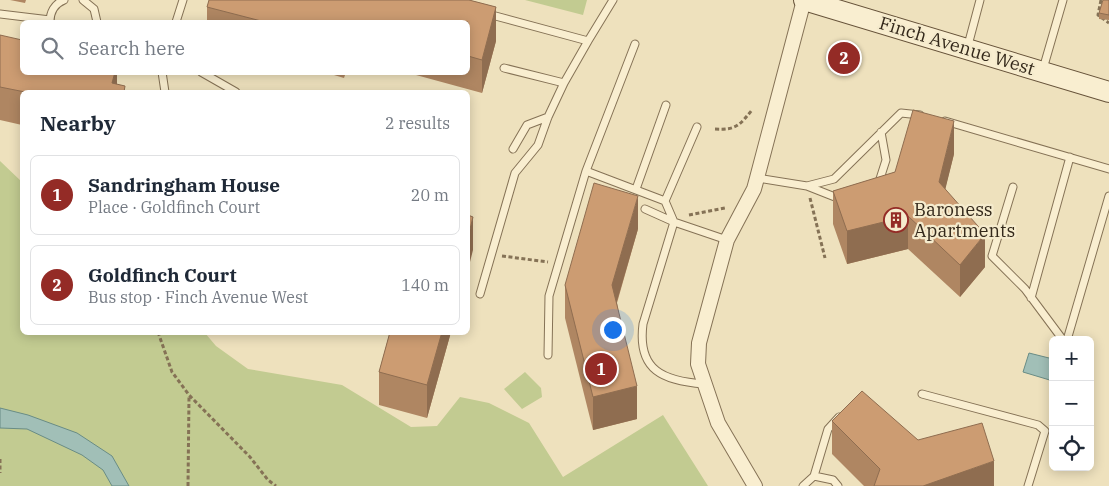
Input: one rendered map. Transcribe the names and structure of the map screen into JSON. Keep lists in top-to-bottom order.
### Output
{
  "streets": {
    "main road": ["Finch Avenue West"]
  },
  "places": {
    "building": ["Baroness Apartments"]
  },
  "page": {
    "search": "Search here",
    "pins": ["2", "1"],
    "heading": ["Nearby", "2 results"],
    "list": [
      {
        "mark": "1",
        "name": "Sandringham House",
        "note": "Place · Goldfinch Court",
        "value": "20 m"
      },
      {
        "mark": "2",
        "name": "Goldfinch Court",
        "note": "Bus stop · Finch Avenue West",
        "value": "140 m"
      }
    ],
    "map_buttons": ["+", "−"]
  }
}
